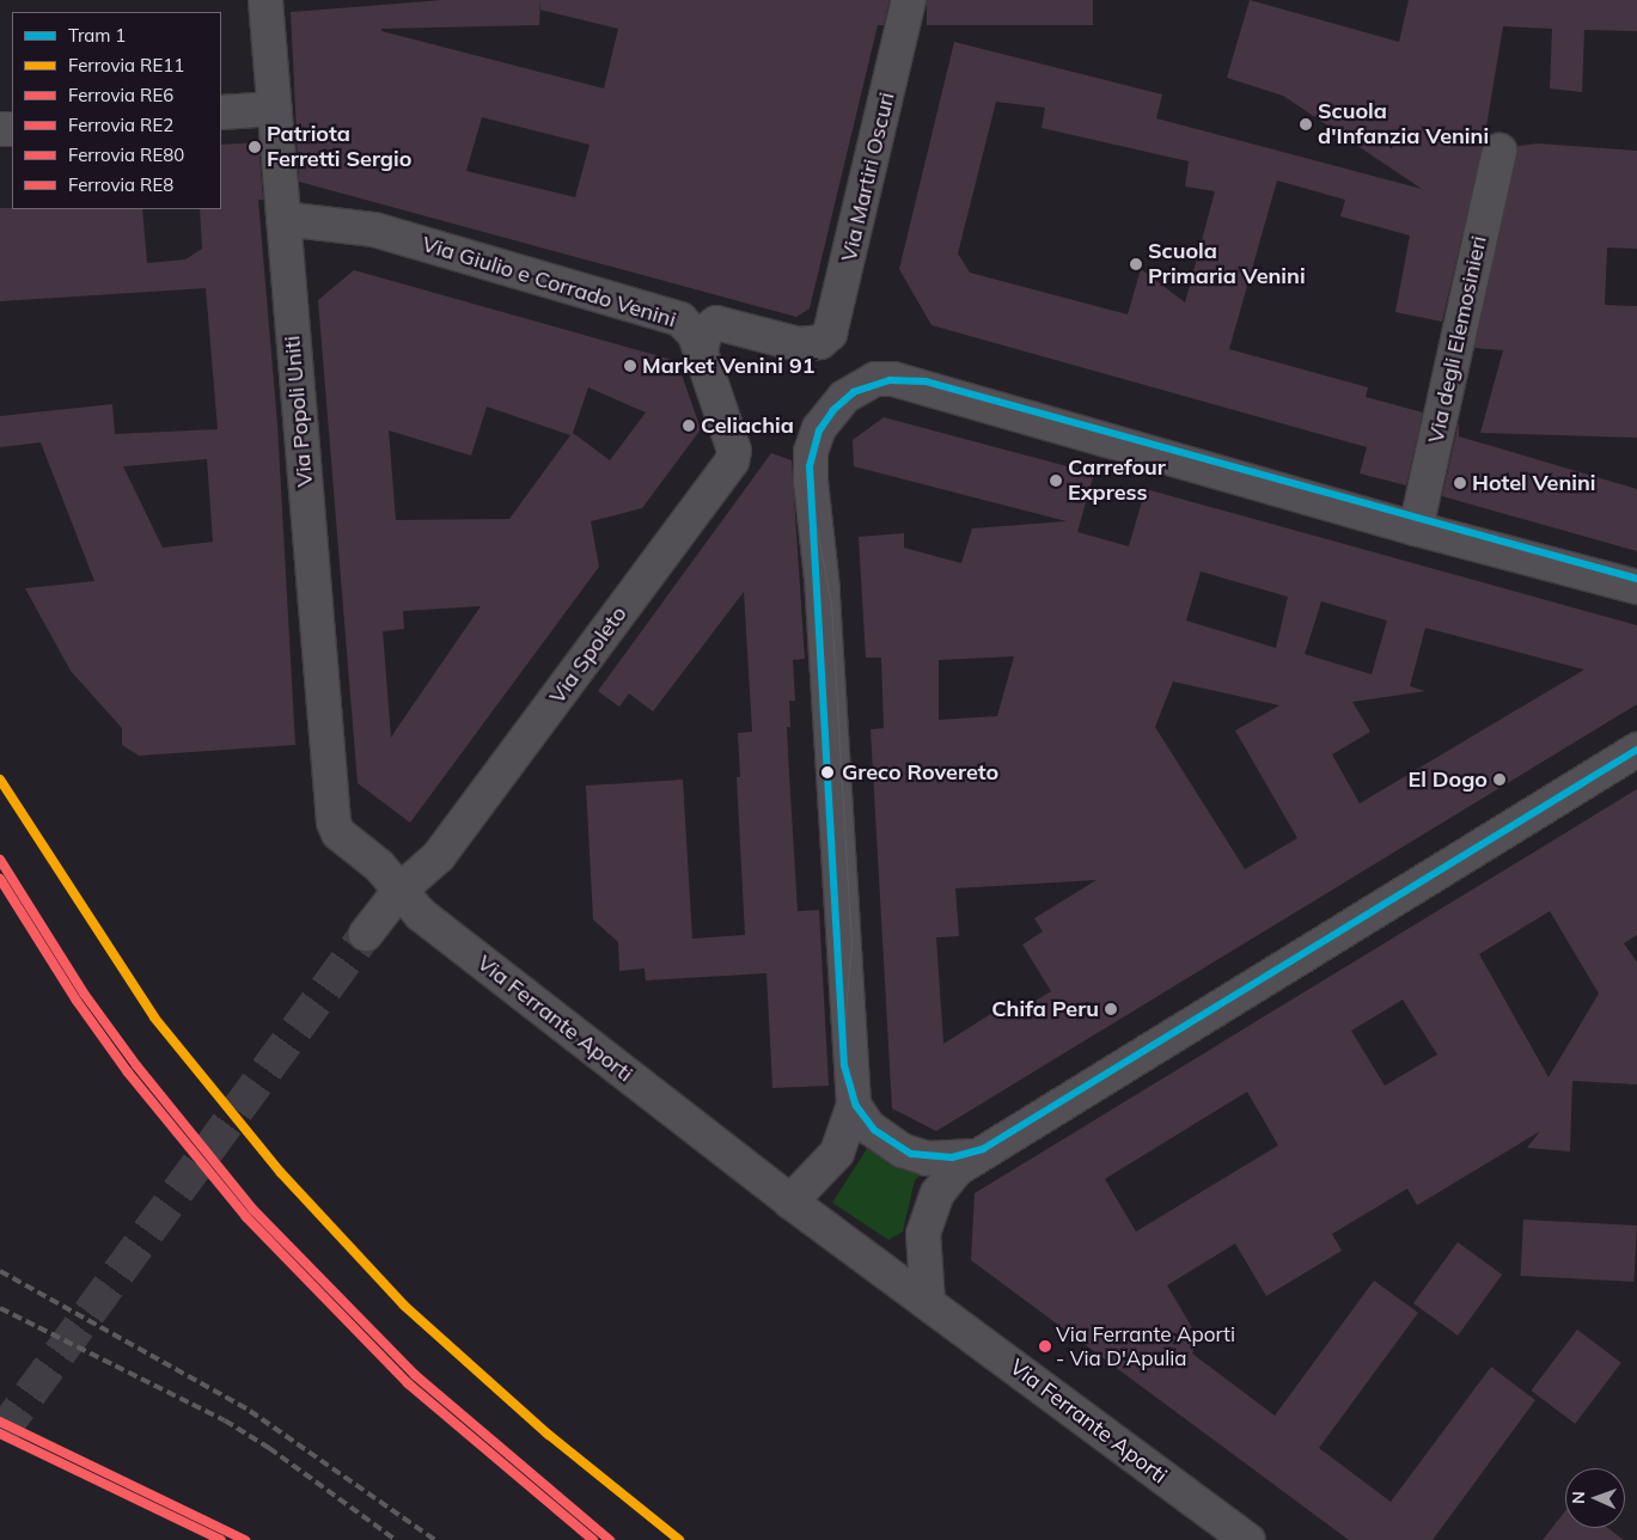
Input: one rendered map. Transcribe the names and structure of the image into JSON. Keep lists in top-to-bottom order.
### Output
{
  "streets": {
    "street": [
      "Via Martiri Oscuri",
      "Via Giulio e Corrado Venini",
      "Via degli Elemosinieri",
      "Via Popoli Uniti",
      "Via Spoleto",
      "Via Ferrante Aporti"
    ]
  },
  "crossings": [
    ["Via Martiri Oscuri", "Via Giulio e Corrado Venini"],
    ["Via Martiri Oscuri", "Via Spoleto"],
    ["Via Giulio e Corrado Venini", "Via Popoli Uniti"],
    ["Via Giulio e Corrado Venini", "Via Spoleto"],
    ["Via Popoli Uniti", "Via Ferrante Aporti"],
    ["Via Spoleto", "Via Ferrante Aporti"]
  ],
  "places": [
    "Scuola d'Infanzia Venini",
    "Patriota Ferretti Sergio",
    "Scuola Primaria Venini",
    "Market Venini 91",
    "Celiachia",
    "Carrefour Express",
    "Hotel Venini",
    "Greco Rovereto",
    "El Dogo",
    "Chifa Peru",
    "Via Ferrante Aporti - Via D'Apulia"
  ],
  "lines": [
    "tram line 1",
    "rail line RE11",
    "rail line RE6",
    "rail line RE2",
    "rail line RE80",
    "rail line RE8"
  ],
  "legend": [
    "Tram 1",
    "Ferrovia RE11",
    "Ferrovia RE6",
    "Ferrovia RE2",
    "Ferrovia RE80",
    "Ferrovia RE8"
  ],
  "north": "left"
}
